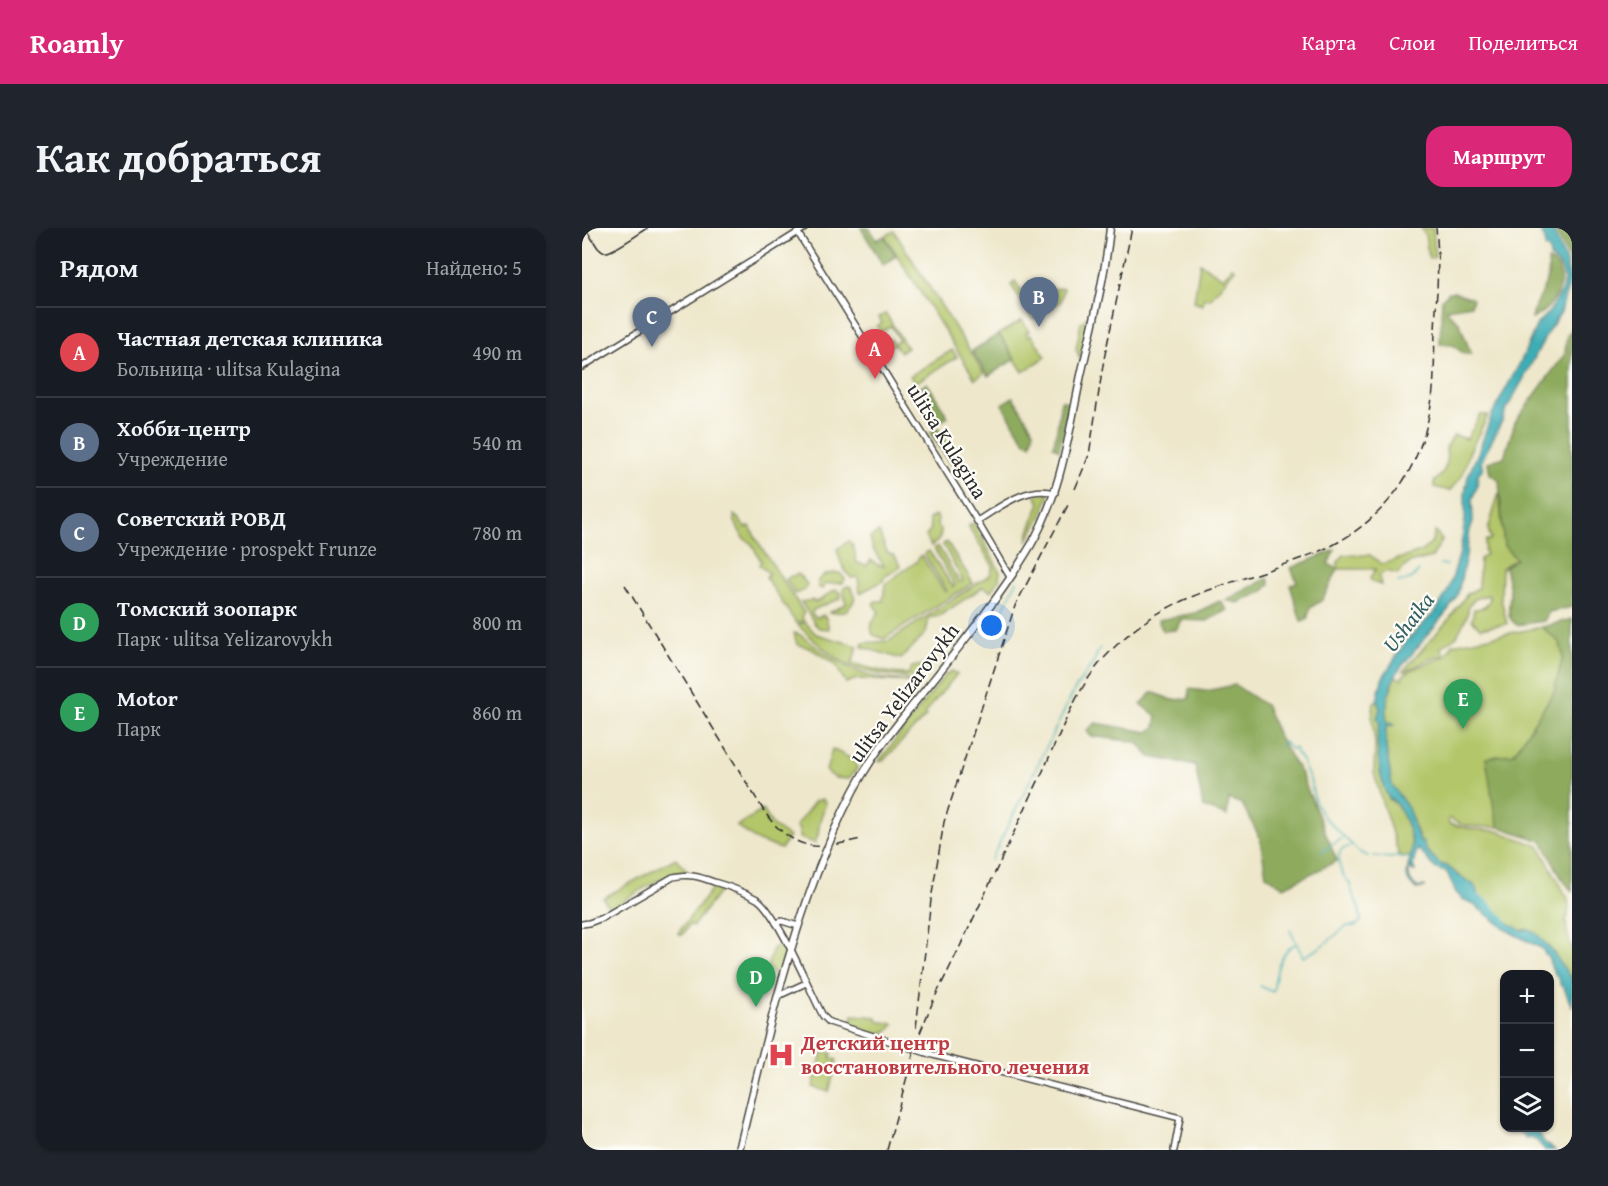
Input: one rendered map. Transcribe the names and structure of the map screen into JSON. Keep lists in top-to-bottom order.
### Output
{
  "streets": {
    "main road": ["ulitsa Yelizarovykh"],
    "street": ["ulitsa Kulagina"]
  },
  "crossings": [
    ["ulitsa Kulagina", "ulitsa Yelizarovykh"]
  ],
  "water": ["Ushaika"],
  "places": {
    "hospital": ["Детский центр восстановительного лечения"]
  },
  "page": {
    "header": "Roamly",
    "nav": ["Карта", "Слои", "Поделиться"],
    "title": "Как добраться",
    "buttons": "Маршрут",
    "heading": ["Рядом", "Найдено: 5"],
    "pins": [
      "B",
      "C",
      "A",
      "E",
      "D"
    ],
    "list": [
      {
        "mark": "A",
        "name": "Частная детская клиника",
        "note": "Больница · ulitsa Kulagina",
        "value": "490 m"
      },
      {
        "mark": "B",
        "name": "Хобби-центр",
        "note": "Учреждение",
        "value": "540 m"
      },
      {
        "mark": "C",
        "name": "Советский РОВД",
        "note": "Учреждение · prospekt Frunze",
        "value": "780 m"
      },
      {
        "mark": "D",
        "name": "Томский зоопарк",
        "note": "Парк · ulitsa Yelizarovykh",
        "value": "800 m"
      },
      {
        "mark": "E",
        "name": "Motor",
        "note": "Парк",
        "value": "860 m"
      }
    ],
    "map_buttons": ["+", "−"]
  }
}
